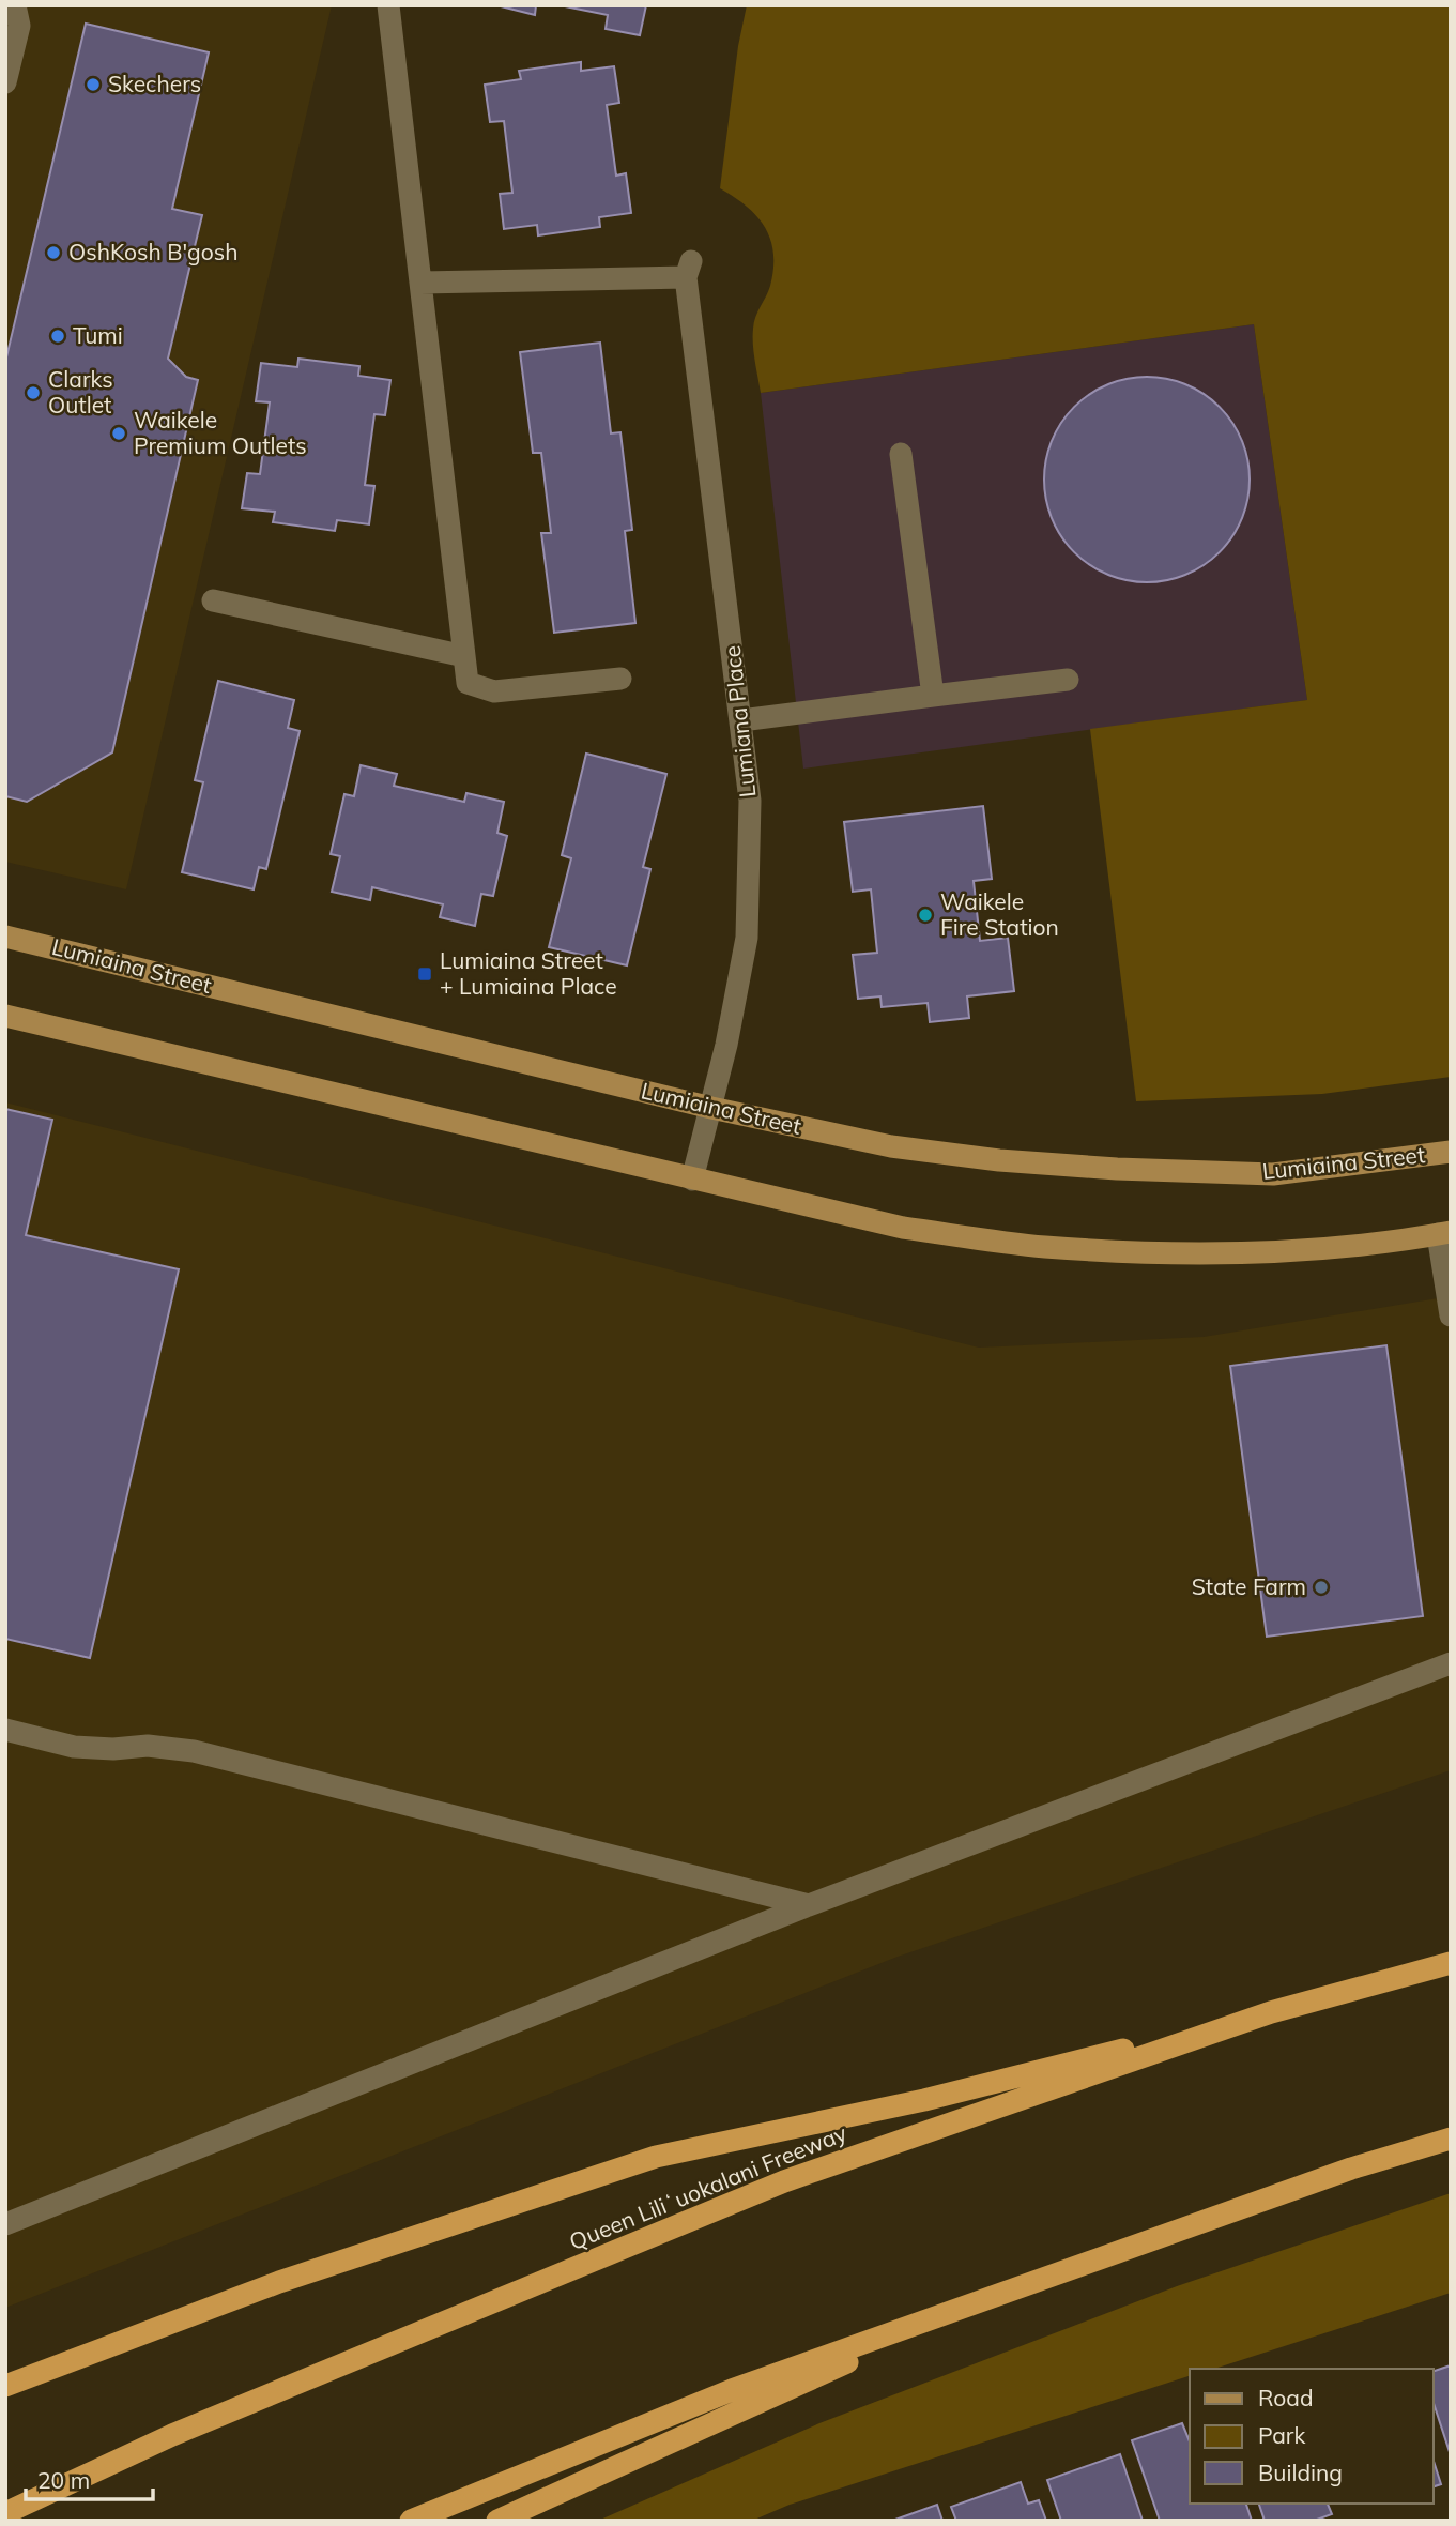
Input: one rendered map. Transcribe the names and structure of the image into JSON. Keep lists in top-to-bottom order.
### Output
{
  "streets": {
    "highway": ["Queen Liliʻuokalani Freeway"],
    "main road": ["Lumiaina Street"],
    "street": ["Lumiana Place"]
  },
  "crossings": [
    ["Lumiana Place", "Lumiaina Street"]
  ],
  "places": {
    "other": [
      "Skechers",
      "OshKosh B'gosh",
      "Tumi",
      "Clarks Outlet",
      "Waikele Premium Outlets",
      "Waikele Fire Station",
      "State Farm"
    ],
    "transit": ["Lumiaina Street + Lumiaina Place"]
  },
  "legend": ["Road", "Park", "Building"],
  "scale_bar": "20 m"
}
